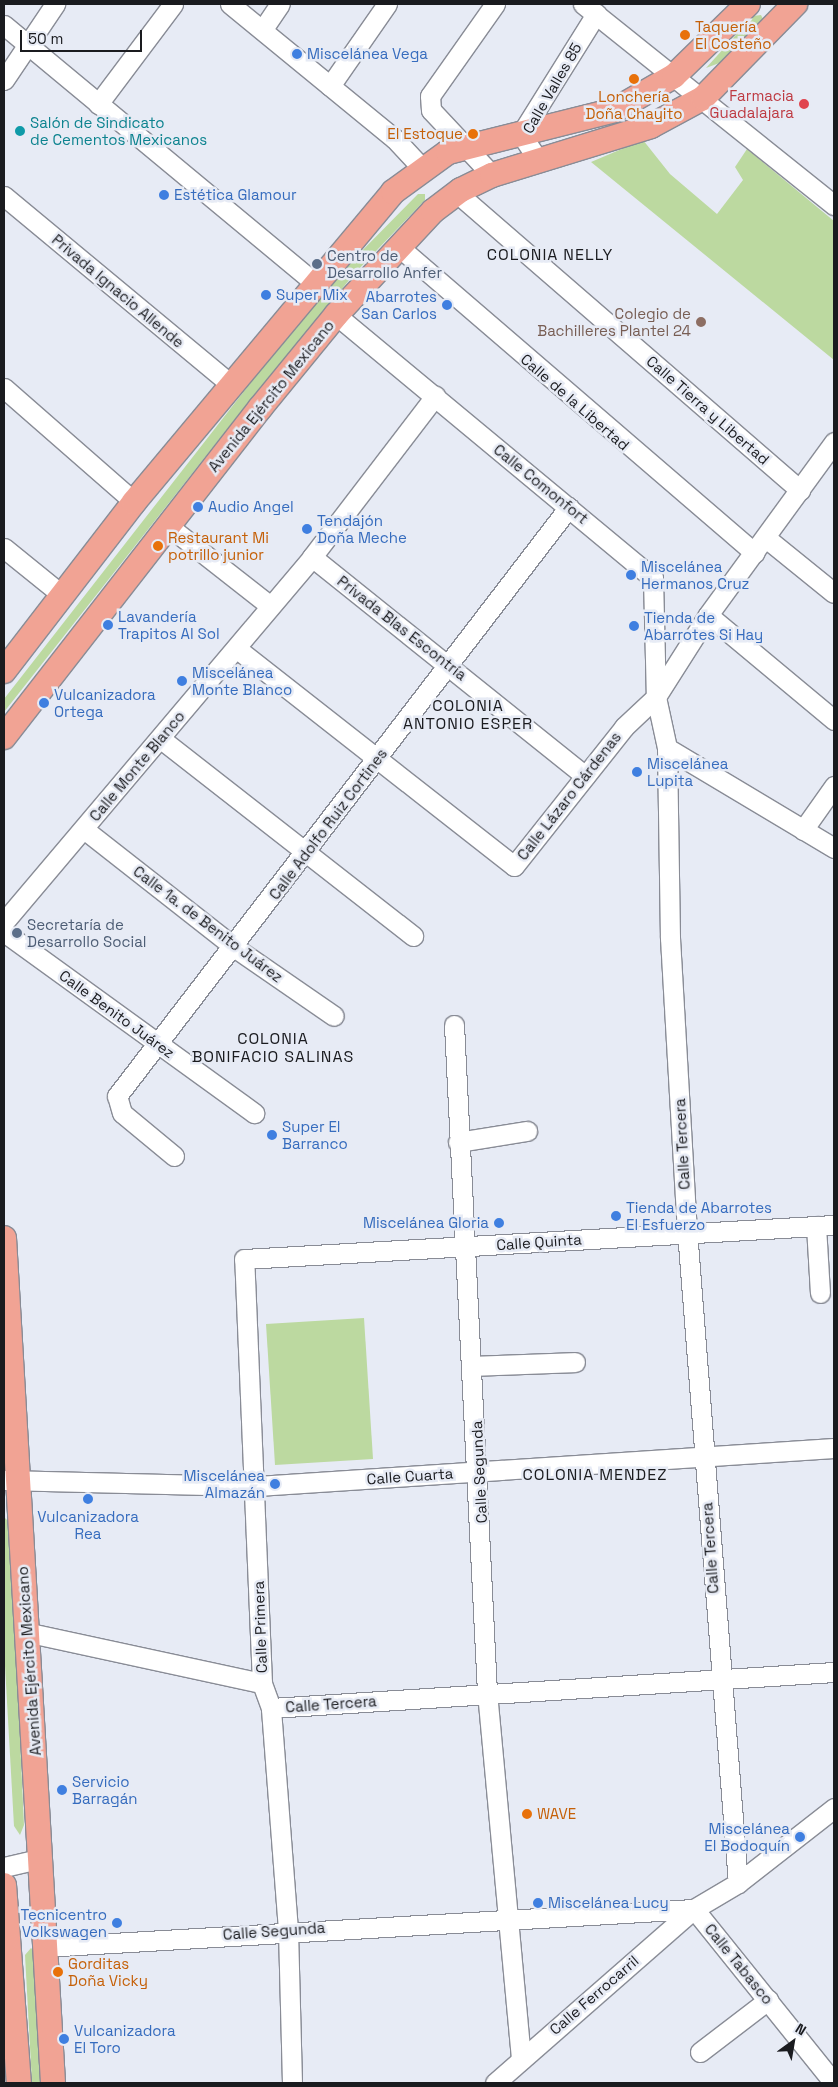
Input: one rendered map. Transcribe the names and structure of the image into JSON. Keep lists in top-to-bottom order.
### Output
{
  "streets": {
    "main road": ["Avenida Ejército Mexicano"],
    "street": [
      "Calle Valles 85",
      "Privada Ignacio Allende",
      "Calle de la Libertad",
      "Calle Tierra y Libertad",
      "Calle Comonfort",
      "Privada Blas Escontría",
      "Calle Monte Blanco",
      "Calle Lázaro Cárdenas",
      "Calle Adolfo Ruiz Cortines",
      "Calle 1a. de Benito Juárez",
      "Calle Benito Juárez",
      "Calle Tercera",
      "Calle Quinta",
      "Calle Segunda",
      "Calle Cuarta",
      "Calle Primera",
      "Calle Tabasco",
      "Calle Ferrocarril"
    ]
  },
  "crossings": [
    ["Calle Valles 85", "Avenida Ejército Mexicano"],
    ["Avenida Ejército Mexicano", "Calle de la Libertad"],
    ["Avenida Ejército Mexicano", "Calle Tierra y Libertad"],
    ["Avenida Ejército Mexicano", "Calle Comonfort"],
    ["Avenida Ejército Mexicano", "Calle Segunda"],
    ["Avenida Ejército Mexicano", "Calle Cuarta"],
    ["Calle de la Libertad", "Calle Lázaro Cárdenas"],
    ["Calle Tierra y Libertad", "Calle Lázaro Cárdenas"],
    ["Calle Comonfort", "Calle Monte Blanco"],
    ["Calle Comonfort", "Calle Lázaro Cárdenas"],
    ["Calle Comonfort", "Calle Adolfo Ruiz Cortines"],
    ["Calle Comonfort", "Calle Tercera"],
    ["Privada Blas Escontría", "Calle Monte Blanco"],
    ["Privada Blas Escontría", "Calle Lázaro Cárdenas"],
    ["Privada Blas Escontría", "Calle Adolfo Ruiz Cortines"],
    ["Calle Monte Blanco", "Calle 1a. de Benito Juárez"],
    ["Calle Lázaro Cárdenas", "Calle Adolfo Ruiz Cortines"],
    ["Calle Lázaro Cárdenas", "Calle Tercera"],
    ["Calle Adolfo Ruiz Cortines", "Calle 1a. de Benito Juárez"],
    ["Calle Adolfo Ruiz Cortines", "Calle Benito Juárez"],
    ["Calle Tercera", "Calle Quinta"],
    ["Calle Tercera", "Calle Segunda"],
    ["Calle Tercera", "Calle Cuarta"],
    ["Calle Tercera", "Calle Primera"],
    ["Calle Tercera", "Calle Tabasco"],
    ["Calle Quinta", "Calle Segunda"],
    ["Calle Quinta", "Calle Primera"],
    ["Calle Segunda", "Calle Cuarta"],
    ["Calle Segunda", "Calle Primera"],
    ["Calle Segunda", "Calle Tabasco"],
    ["Calle Segunda", "Calle Ferrocarril"],
    ["Calle Cuarta", "Calle Primera"],
    ["Calle Tabasco", "Calle Ferrocarril"]
  ],
  "districts": [
    "COLONIA NELLY",
    "COLONIA ANTONIO ESPER",
    "COLONIA BONIFACIO SALINAS",
    "COLONIA MENDEZ"
  ],
  "places": [
    "Taquería El Costeño",
    "Miscelánea Vega",
    "Lonchería Doña Chayito",
    "Farmacia Guadalajara",
    "Salón de Sindicato de Cementos Mexicanos",
    "El Estoque",
    "Estética Glamour",
    "Centro de Desarrollo Anfer",
    "Super Mix",
    "Abarrotes San Carlos",
    "Colegio de Bachilleres Plantel 24",
    "Audio Angel",
    "Tendajón Doña Meche",
    "Restaurant Mi potrillo junior",
    "Miscelánea Hermanos Cruz",
    "Lavandería Trapitos Al Sol",
    "Tienda de Abarrotes Si Hay",
    "Miscelánea Monte Blanco",
    "Vulcanizadora Ortega",
    "Miscelánea Lupita",
    "Secretaría de Desarrollo Social",
    "Super El Barranco",
    "Tienda de Abarrotes El Esfuerzo",
    "Miscelánea Gloria",
    "Miscelánea Almazán",
    "Vulcanizadora Rea",
    "Servicio Barragán",
    "WAVE",
    "Miscelánea El Bodoquín",
    "Miscelánea Lucy",
    "Tecnicentro Volkswagen",
    "Gorditas Doña Vicky",
    "Vulcanizadora El Toro"
  ],
  "scale_bar": "50 m",
  "north": "top right"
}
